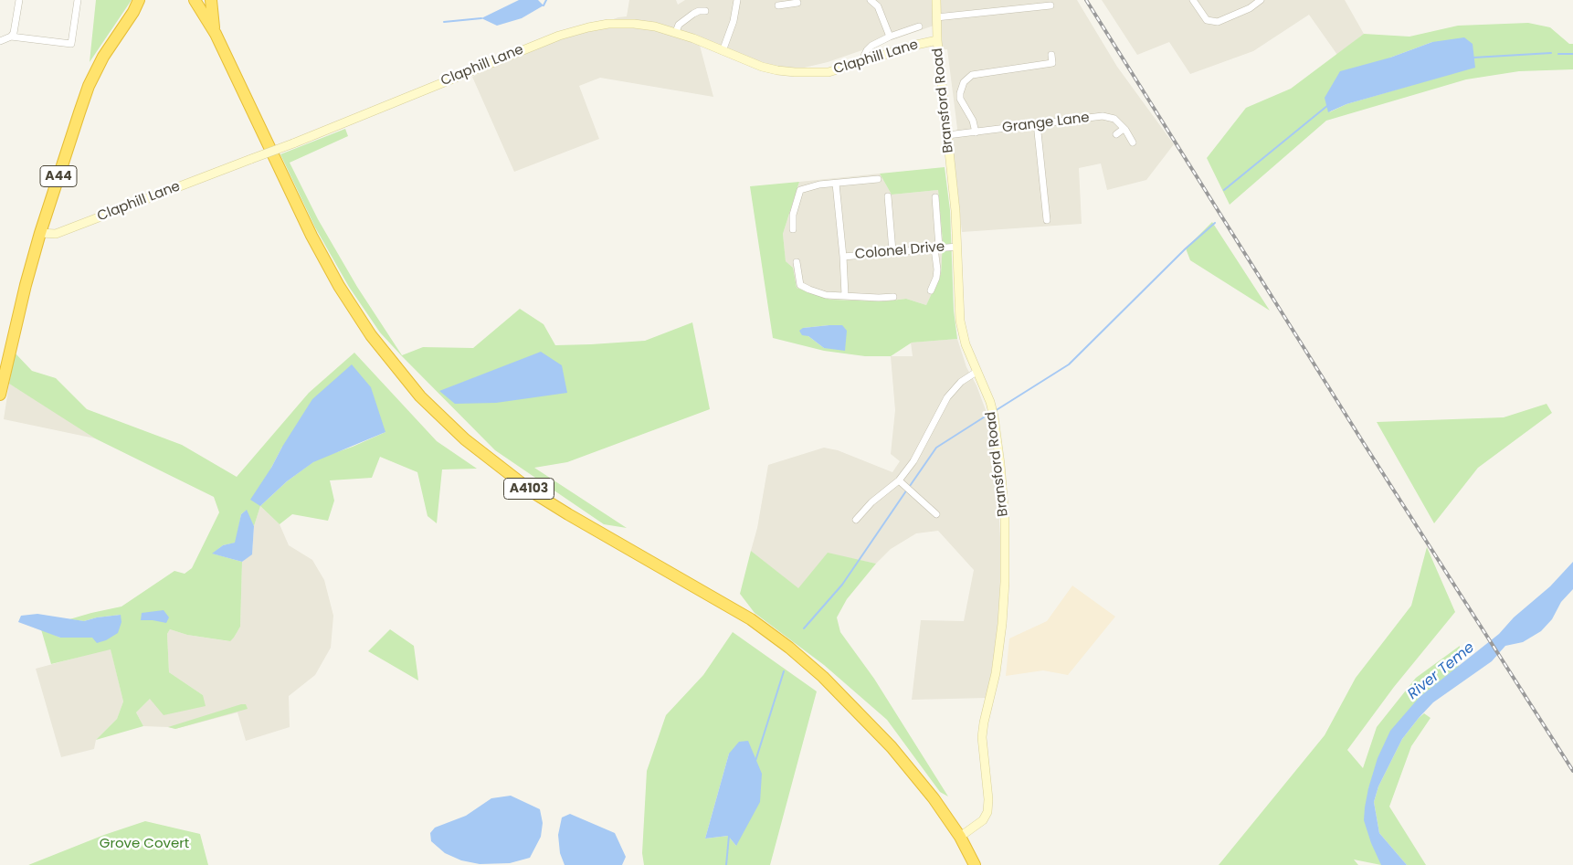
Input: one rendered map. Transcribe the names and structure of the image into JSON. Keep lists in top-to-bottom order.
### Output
{
  "streets": {
    "highway": ["A44", "A4103"],
    "street": [
      "Claphill Lane",
      "Bransford Road",
      "Grange Lane",
      "Colonel Drive"
    ]
  },
  "crossings": [
    ["Claphill Lane", "Bransford Road"],
    ["Claphill Lane", "A44"],
    ["Bransford Road", "Grange Lane"],
    ["Bransford Road", "Colonel Drive"],
    ["Bransford Road", "A4103"]
  ],
  "water": ["River Teme"],
  "parks": ["Grove Covert"]
}
